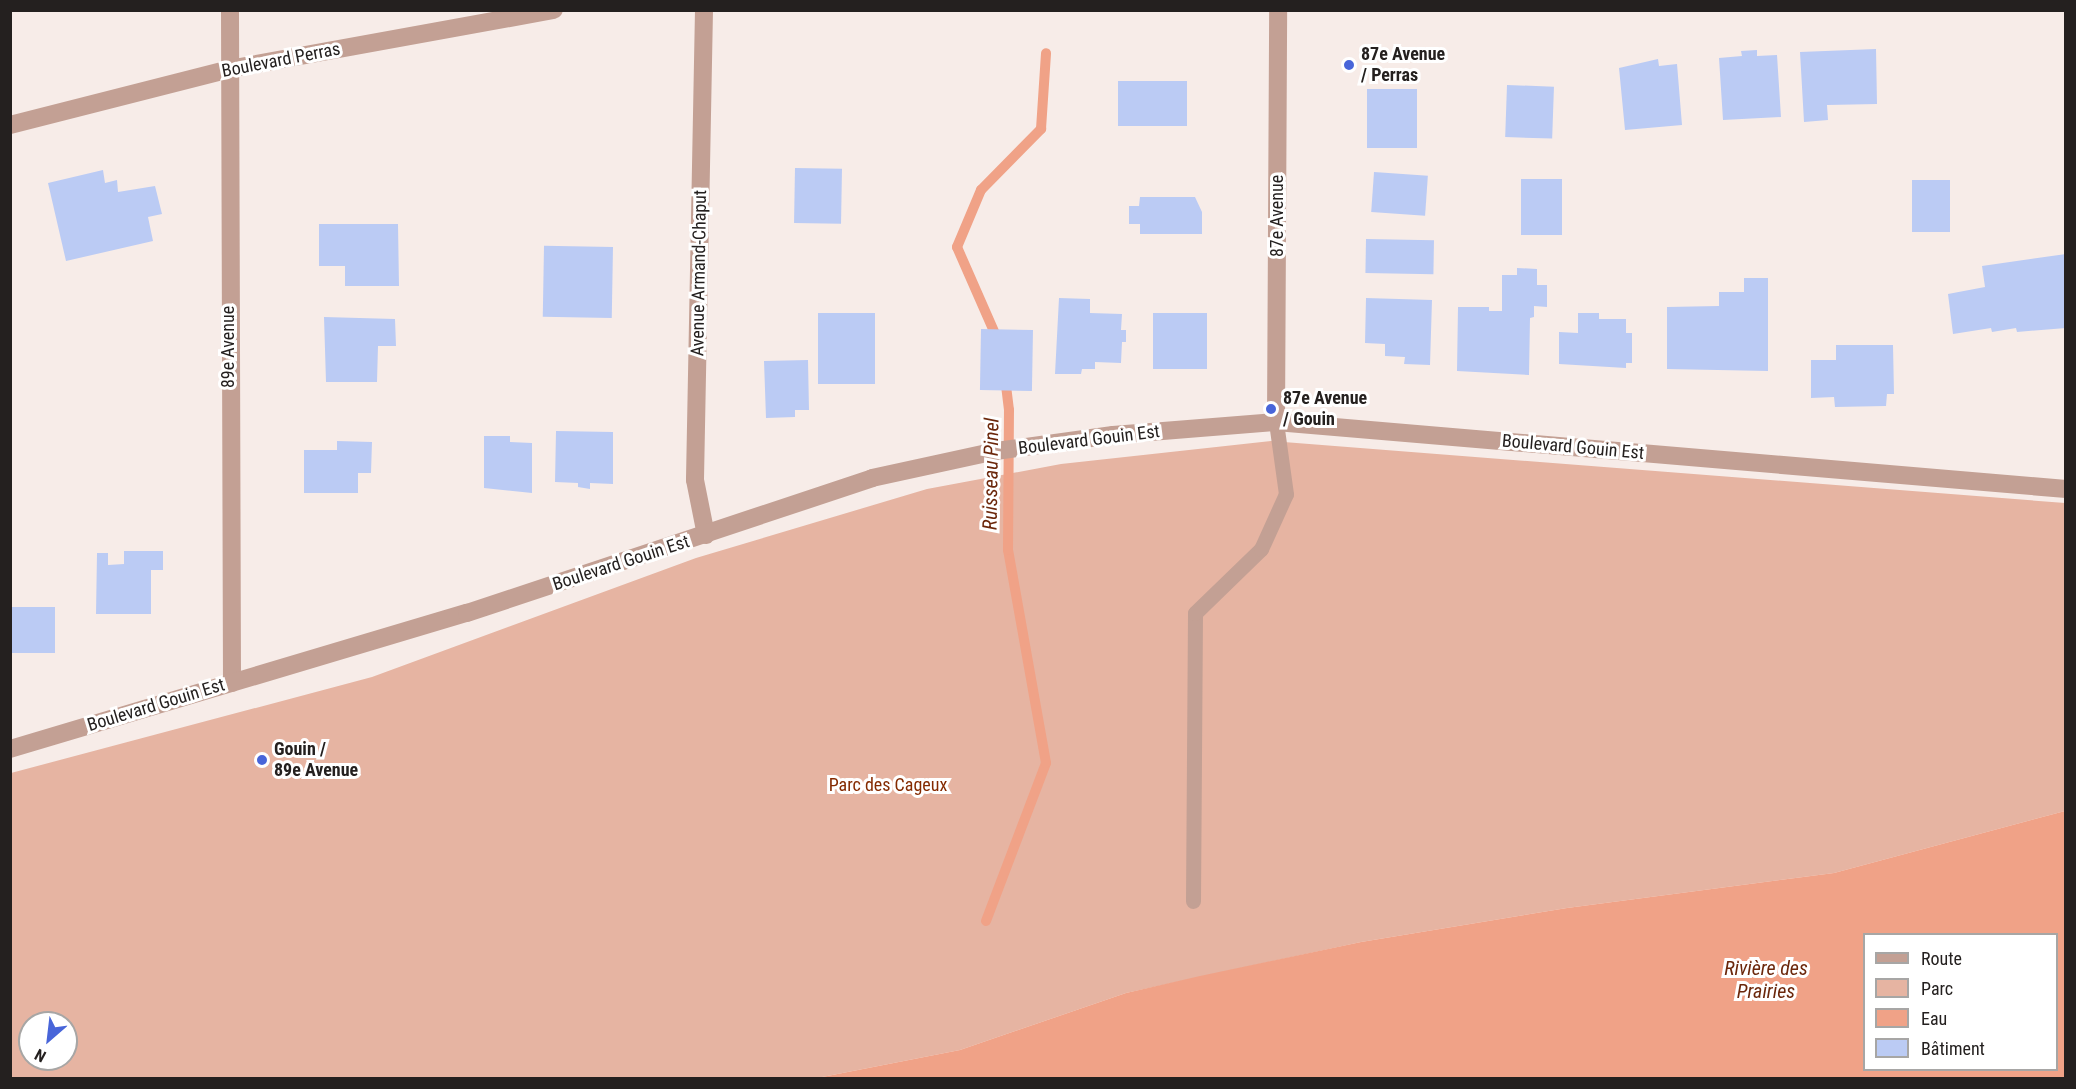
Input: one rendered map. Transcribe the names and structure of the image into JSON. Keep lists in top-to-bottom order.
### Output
{
  "streets": {
    "street": [
      "Boulevard Perras",
      "87e Avenue",
      "Avenue Armand-Chaput",
      "89e Avenue",
      "Boulevard Gouin Est"
    ]
  },
  "crossings": [
    ["Boulevard Perras", "89e Avenue"],
    ["87e Avenue", "Boulevard Gouin Est"],
    ["Avenue Armand-Chaput", "Boulevard Gouin Est"],
    ["89e Avenue", "Boulevard Gouin Est"]
  ],
  "water": ["Ruisseau Pinel", "Rivière des Prairies"],
  "parks": ["Parc des Cageux"],
  "places": ["87e Avenue / Perras", "87e Avenue / Gouin", "Gouin / 89e Avenue"],
  "legend": [
    "Route",
    "Parc",
    "Eau",
    "Bâtiment"
  ],
  "north": "bottom left"
}
